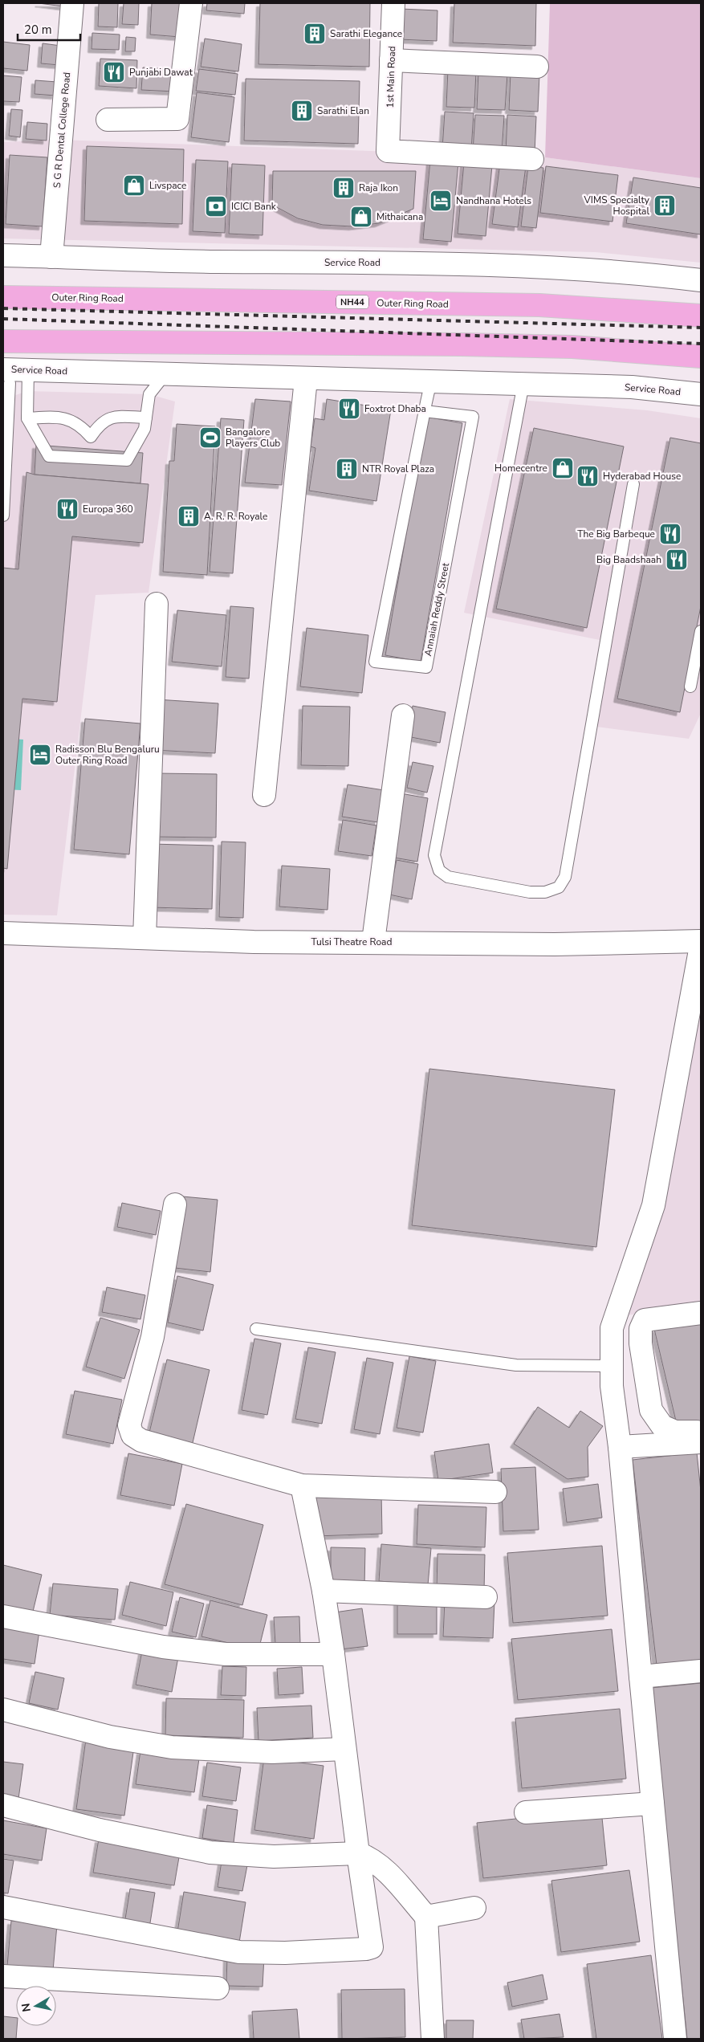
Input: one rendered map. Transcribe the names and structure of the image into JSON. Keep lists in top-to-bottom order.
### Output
{
  "streets": {
    "highway": ["Outer Ring Road", "NH44"],
    "street": [
      "1st Main Road",
      "S G R Dental College Road",
      "Service Road",
      "Tulsi Theatre Road"
    ],
    "lane": ["Annaiah Reddy Street"]
  },
  "crossings": [
    ["S G R Dental College Road", "Service Road"],
    ["Service Road", "Annaiah Reddy Street"]
  ],
  "places": {
    "building": [
      "Sarathi Elegance",
      "Sarathi Elan",
      "Raja Ikon",
      "VIMS Specialty Hospital",
      "NTR Royal Plaza",
      "A. R. R. Royale"
    ],
    "restaurant": [
      "Punjabi Dawat",
      "Foxtrot Dhaba",
      "Hyderabad House",
      "Europa 360",
      "The Big Barbeque",
      "Big Baadshaah"
    ],
    "shop": ["Livspace", "Mithaicana", "Homecentre"],
    "hotel": ["Nandhana Hotels", "Radisson Blu Bengaluru Outer Ring Road"],
    "bank": ["ICICI Bank"],
    "sports": ["Bangalore Players Club"]
  },
  "scale_bar": "20 m",
  "north": "left"
}
